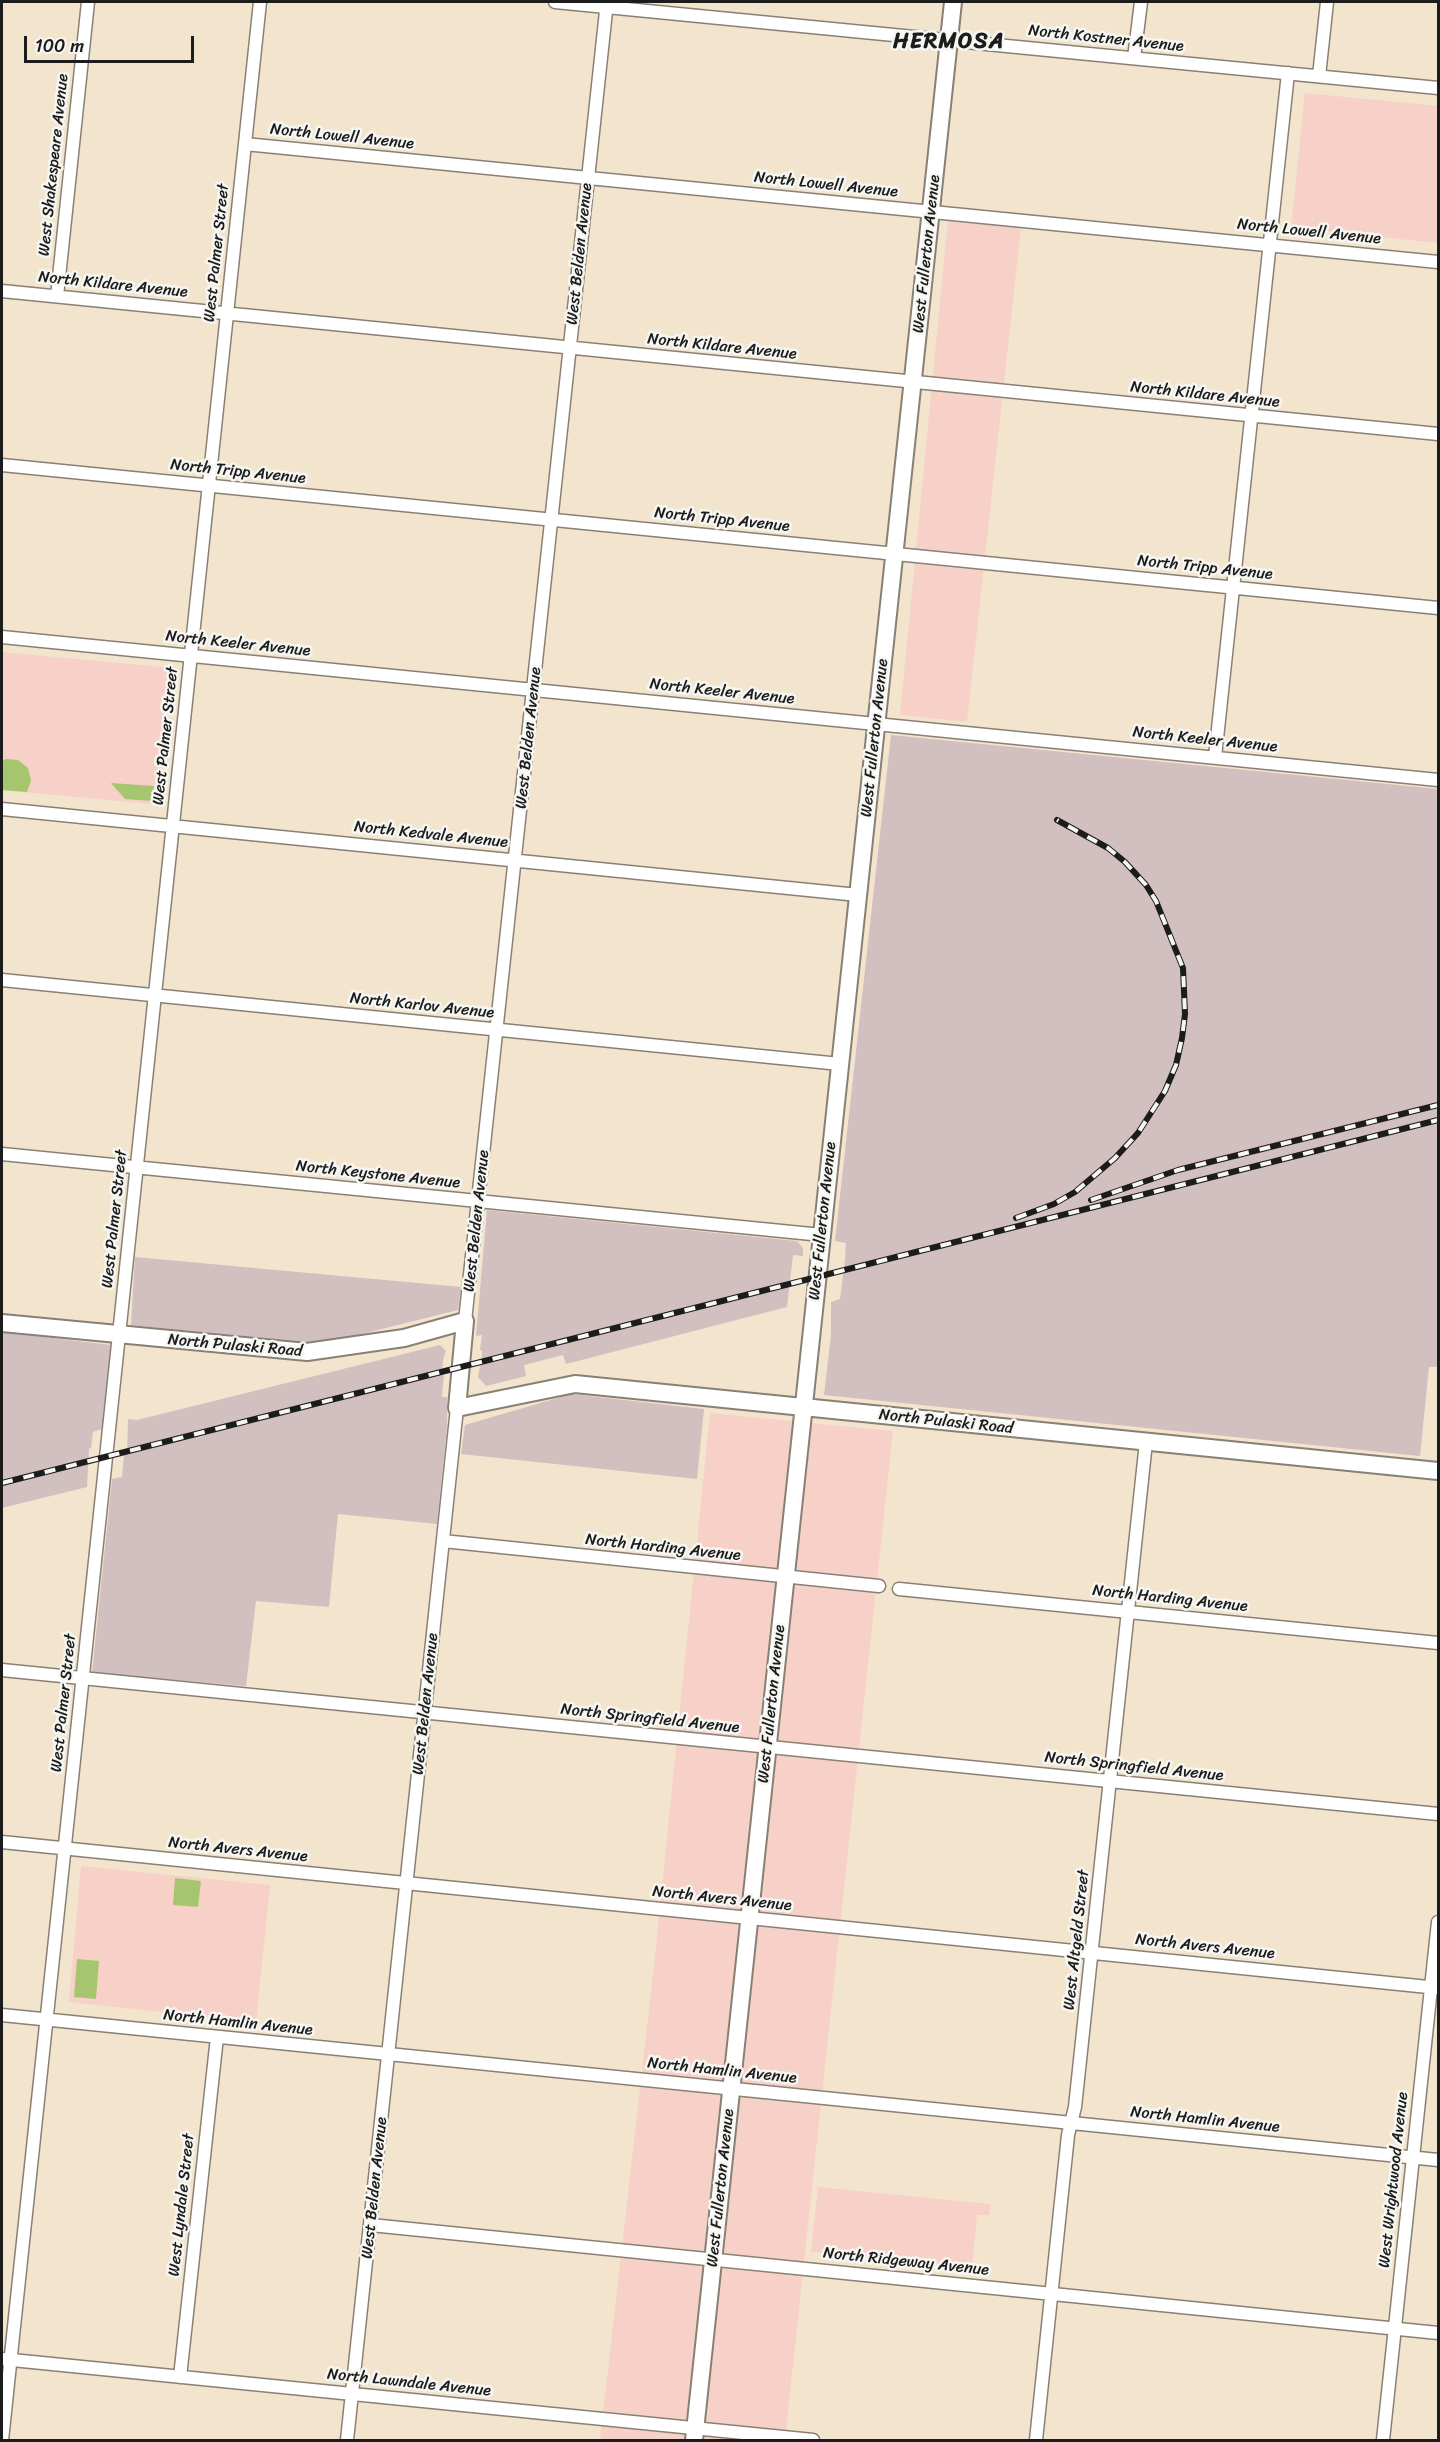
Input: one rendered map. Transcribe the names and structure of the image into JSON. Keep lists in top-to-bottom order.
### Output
{
  "streets": {
    "main road": ["West Belden Avenue", "West Fullerton Avenue", "North Pulaski Road"],
    "street": [
      "North Kostner Avenue",
      "North Lowell Avenue",
      "West Shakespeare Avenue",
      "West Palmer Street",
      "North Kildare Avenue",
      "North Tripp Avenue",
      "North Keeler Avenue",
      "North Kedvale Avenue",
      "North Karlov Avenue",
      "North Keystone Avenue",
      "North Harding Avenue",
      "North Springfield Avenue",
      "North Avers Avenue",
      "West Altgeld Street",
      "North Hamlin Avenue",
      "West Wrightwood Avenue",
      "West Lyndale Street",
      "North Ridgeway Avenue",
      "North Lawndale Avenue"
    ]
  },
  "crossings": [
    ["North Kostner Avenue", "West Belden Avenue"],
    ["North Kostner Avenue", "West Fullerton Avenue"],
    ["North Lowell Avenue", "West Palmer Street"],
    ["North Lowell Avenue", "West Belden Avenue"],
    ["North Lowell Avenue", "West Fullerton Avenue"],
    ["West Shakespeare Avenue", "North Kildare Avenue"],
    ["West Palmer Street", "North Kildare Avenue"],
    ["West Palmer Street", "North Tripp Avenue"],
    ["West Palmer Street", "North Keeler Avenue"],
    ["West Palmer Street", "North Kedvale Avenue"],
    ["West Palmer Street", "North Karlov Avenue"],
    ["West Palmer Street", "North Keystone Avenue"],
    ["West Palmer Street", "North Pulaski Road"],
    ["West Palmer Street", "North Springfield Avenue"],
    ["West Palmer Street", "North Avers Avenue"],
    ["West Palmer Street", "North Hamlin Avenue"],
    ["West Palmer Street", "North Lawndale Avenue"],
    ["West Belden Avenue", "North Kildare Avenue"],
    ["West Belden Avenue", "North Tripp Avenue"],
    ["West Belden Avenue", "North Keeler Avenue"],
    ["West Belden Avenue", "North Kedvale Avenue"],
    ["West Belden Avenue", "North Karlov Avenue"],
    ["West Belden Avenue", "North Keystone Avenue"],
    ["West Belden Avenue", "North Pulaski Road"],
    ["West Belden Avenue", "North Harding Avenue"],
    ["West Belden Avenue", "North Springfield Avenue"],
    ["West Belden Avenue", "North Avers Avenue"],
    ["West Belden Avenue", "North Hamlin Avenue"],
    ["West Belden Avenue", "North Ridgeway Avenue"],
    ["West Belden Avenue", "North Lawndale Avenue"],
    ["West Fullerton Avenue", "North Kildare Avenue"],
    ["West Fullerton Avenue", "North Tripp Avenue"],
    ["West Fullerton Avenue", "North Keeler Avenue"],
    ["West Fullerton Avenue", "North Kedvale Avenue"],
    ["West Fullerton Avenue", "North Karlov Avenue"],
    ["West Fullerton Avenue", "North Keystone Avenue"],
    ["West Fullerton Avenue", "North Pulaski Road"],
    ["West Fullerton Avenue", "North Harding Avenue"],
    ["West Fullerton Avenue", "North Springfield Avenue"],
    ["West Fullerton Avenue", "North Avers Avenue"],
    ["West Fullerton Avenue", "North Hamlin Avenue"],
    ["West Fullerton Avenue", "North Ridgeway Avenue"],
    ["West Fullerton Avenue", "North Lawndale Avenue"],
    ["North Pulaski Road", "West Altgeld Street"],
    ["North Harding Avenue", "West Altgeld Street"],
    ["North Springfield Avenue", "West Altgeld Street"],
    ["North Avers Avenue", "West Altgeld Street"],
    ["North Avers Avenue", "West Wrightwood Avenue"],
    ["West Altgeld Street", "North Hamlin Avenue"],
    ["West Altgeld Street", "North Ridgeway Avenue"],
    ["North Hamlin Avenue", "West Wrightwood Avenue"],
    ["North Hamlin Avenue", "West Lyndale Street"],
    ["West Wrightwood Avenue", "North Ridgeway Avenue"],
    ["West Lyndale Street", "North Lawndale Avenue"]
  ],
  "districts": ["HERMOSA"],
  "scale_bar": "100 m"
}
